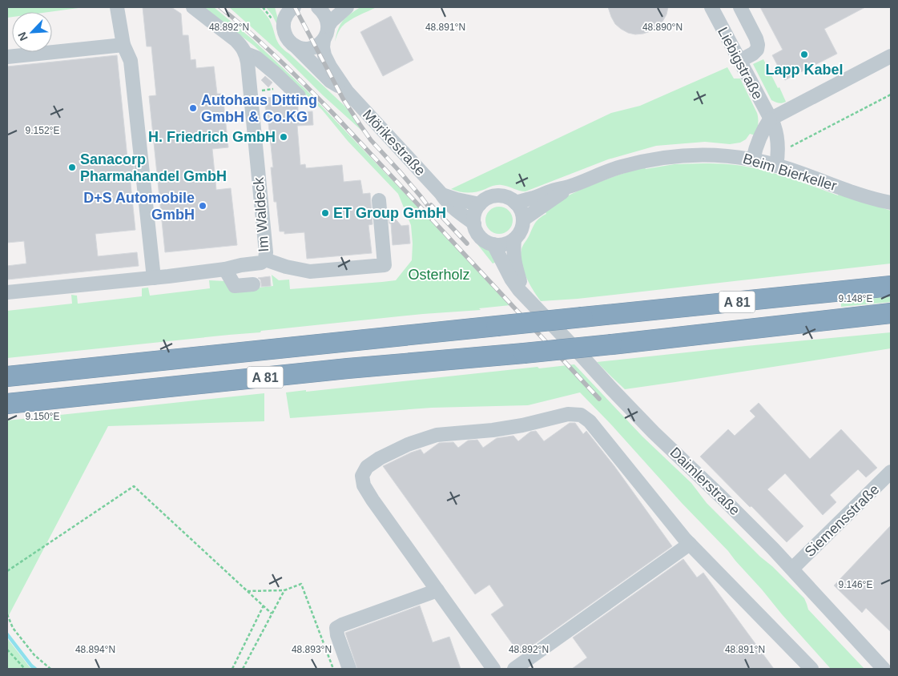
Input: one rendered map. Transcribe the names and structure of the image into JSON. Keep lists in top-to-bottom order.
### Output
{
  "streets": {
    "highway": ["A 81"],
    "street": [
      "Liebigstraße",
      "Mörikestraße",
      "Beim Bierkeller",
      "Im Waldeck",
      "Daimlerstraße",
      "Siemensstraße"
    ]
  },
  "crossings": [
    ["Liebigstraße", "Beim Bierkeller"],
    ["Mörikestraße", "Beim Bierkeller"],
    ["Mörikestraße", "Daimlerstraße"],
    ["Beim Bierkeller", "Daimlerstraße"],
    ["Daimlerstraße", "Siemensstraße"]
  ],
  "parks": ["Osterholz"],
  "places": [
    "Lapp Kabel",
    "Autohaus Ditting GmbH & Co.KG",
    "H. Friedrich GmbH",
    "Sanacorp Pharmahandel GmbH",
    "D+S Automobile GmbH",
    "ET Group GmbH"
  ],
  "north": "bottom left",
  "coordinates": [
    "48.892°N",
    "48.891°N",
    "48.890°N",
    "9.152°E",
    "9.148°E",
    "9.150°E",
    "9.146°E",
    "48.894°N",
    "48.893°N"
  ]
}
